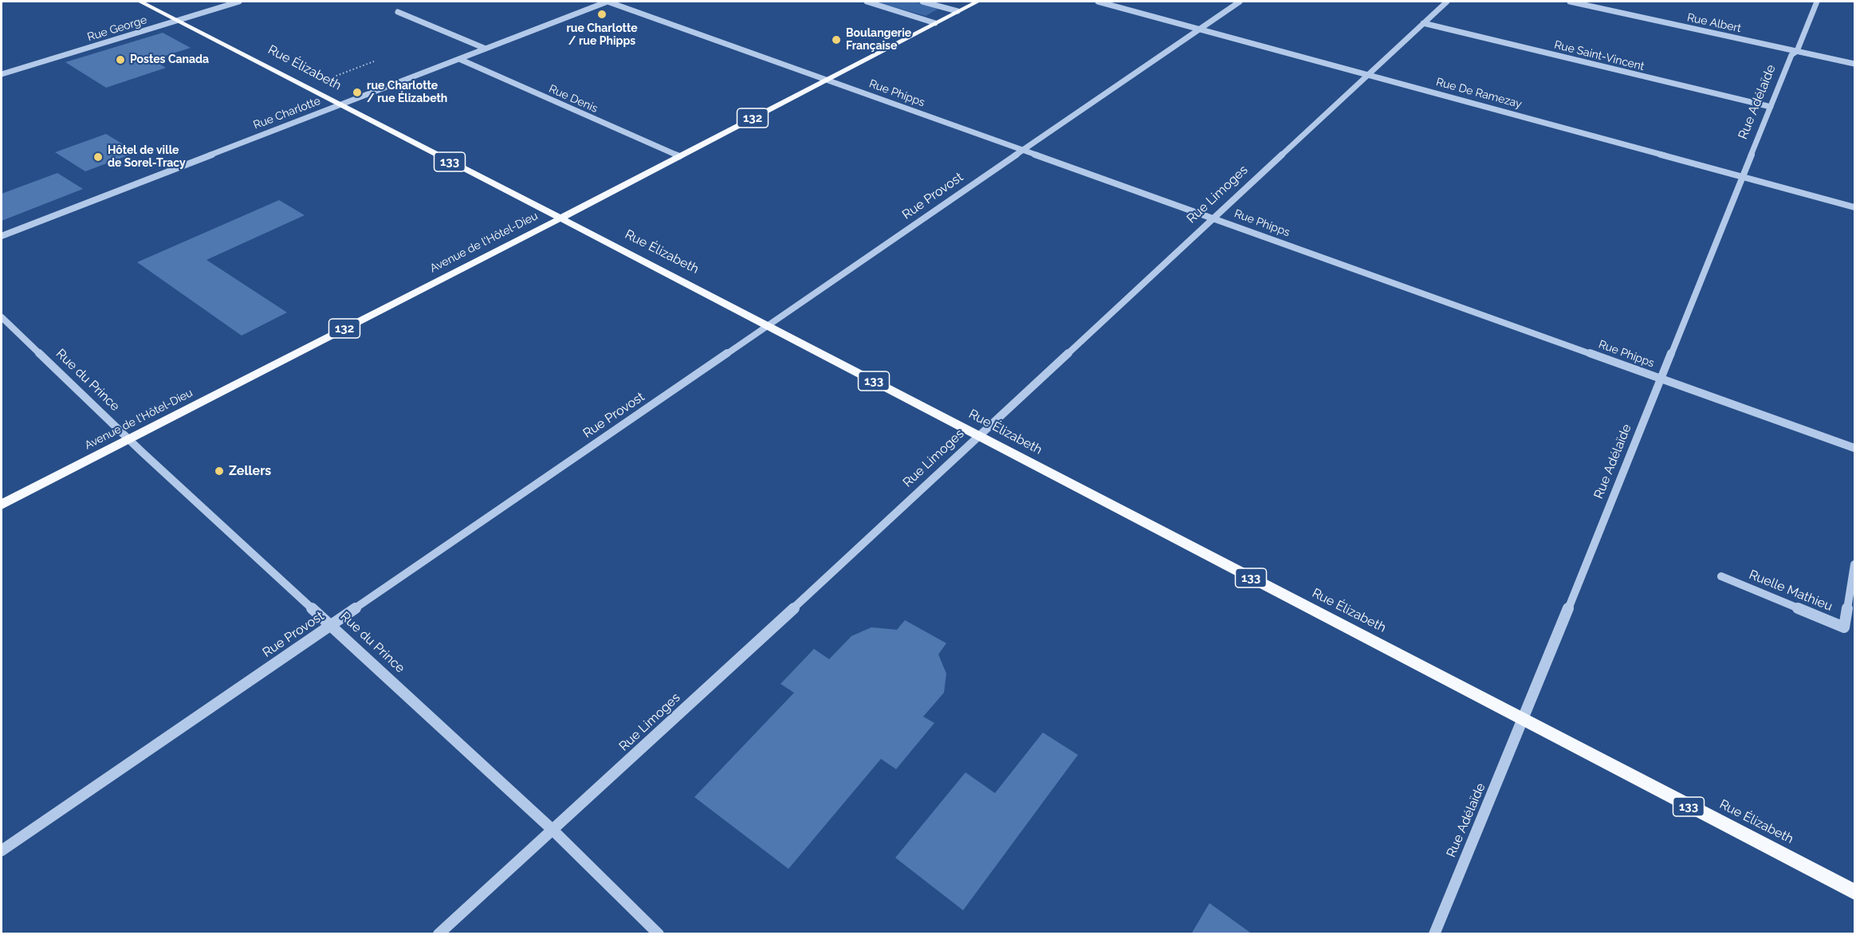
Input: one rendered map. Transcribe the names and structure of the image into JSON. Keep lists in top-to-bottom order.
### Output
{
  "streets": {
    "main road": [
      "Rue Élizabeth",
      "132",
      "133",
      "Avenue de l'Hôtel-Dieu"
    ],
    "street": [
      "Rue Albert",
      "Rue George",
      "Rue Saint-Vincent",
      "Rue Phipps",
      "Rue De Ramezay",
      "Rue Denis",
      "Rue Adélaïde",
      "Rue Charlotte",
      "Rue Limoges",
      "Rue Provost",
      "Rue du Prince",
      "Ruelle Mathieu"
    ]
  },
  "crossings": [
    ["Rue Albert", "Rue Adélaïde"],
    ["Rue George", "Rue Élizabeth"],
    ["Rue Saint-Vincent", "Rue Adélaïde"],
    ["Rue Saint-Vincent", "Rue Limoges"],
    ["Rue Élizabeth", "Rue Adélaïde"],
    ["Rue Élizabeth", "Rue Charlotte"],
    ["Rue Élizabeth", "Rue Limoges"],
    ["Rue Élizabeth", "Rue Provost"],
    ["Rue Élizabeth", "Avenue de l'Hôtel-Dieu"],
    ["Rue Phipps", "Rue Adélaïde"],
    ["Rue Phipps", "Rue Charlotte"],
    ["Rue Phipps", "Rue Limoges"],
    ["Rue Phipps", "Rue Provost"],
    ["Rue Phipps", "Avenue de l'Hôtel-Dieu"],
    ["Rue De Ramezay", "Rue Adélaïde"],
    ["Rue De Ramezay", "Rue Limoges"],
    ["Rue De Ramezay", "Rue Provost"],
    ["Rue Denis", "Rue Charlotte"],
    ["Rue Denis", "Avenue de l'Hôtel-Dieu"],
    ["Rue Limoges", "Rue du Prince"],
    ["Rue Provost", "Rue du Prince"],
    ["Avenue de l'Hôtel-Dieu", "Rue du Prince"]
  ],
  "places": [
    "rue Charlotte / rue Phipps",
    "Boulangerie Française",
    "Postes Canada",
    "rue Charlotte / rue Élizabeth",
    "Hôtel de ville de Sorel-Tracy",
    "Zellers"
  ]
}
